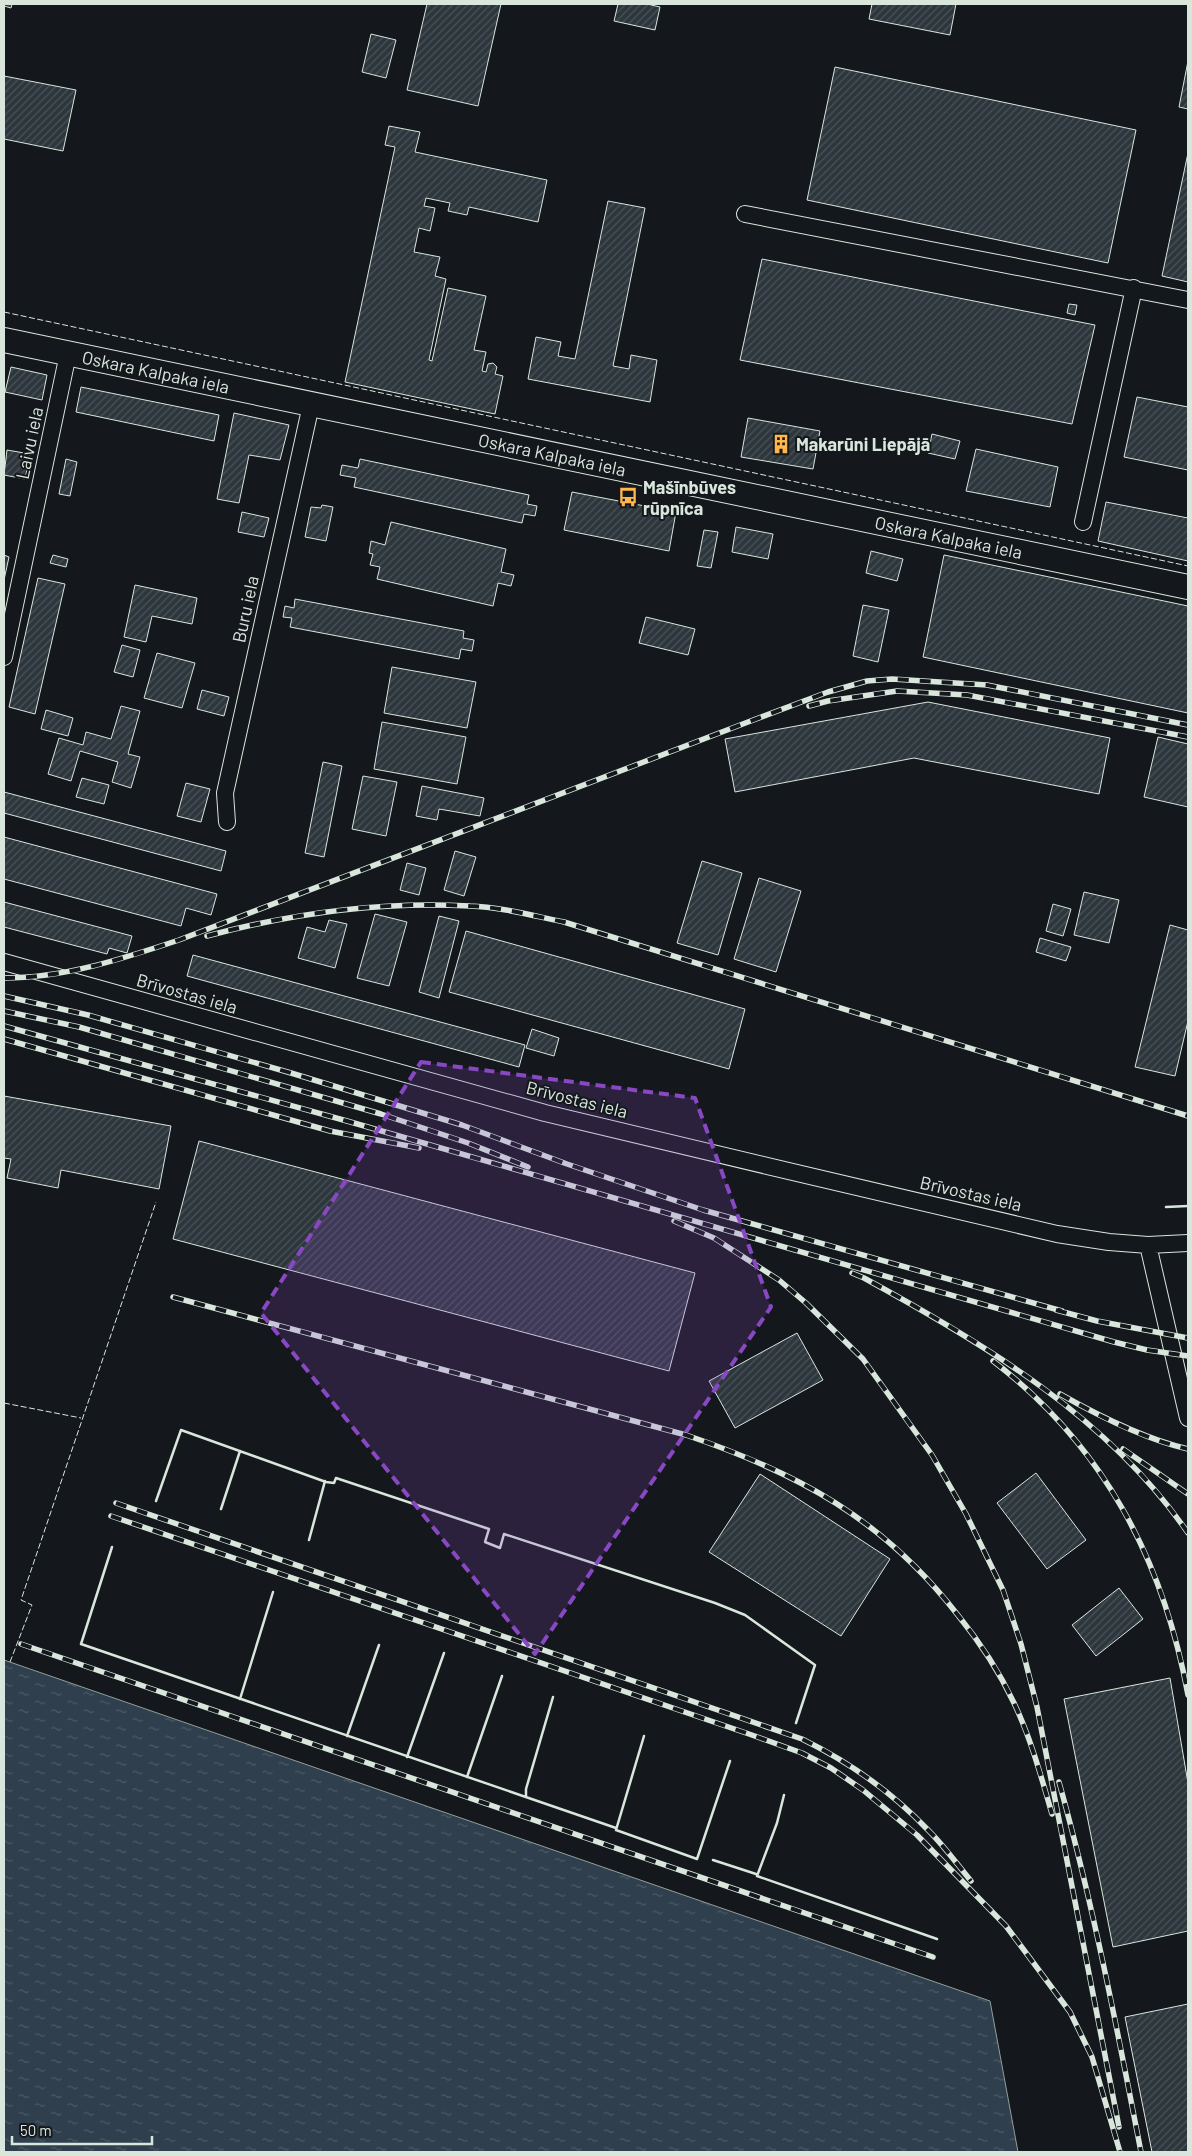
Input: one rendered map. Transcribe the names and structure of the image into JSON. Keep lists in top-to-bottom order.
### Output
{
  "streets": {
    "main road": ["Oskara Kalpaka iela"],
    "street": ["Laivu iela", "Buru iela", "Brīvostas iela"]
  },
  "crossings": [
    ["Oskara Kalpaka iela", "Laivu iela"],
    ["Oskara Kalpaka iela", "Buru iela"]
  ],
  "places": {
    "building": ["Makarūni Liepājā"],
    "bus stop": ["Mašīnbūves rūpnīca"]
  },
  "scale_bar": "50 m"
}
